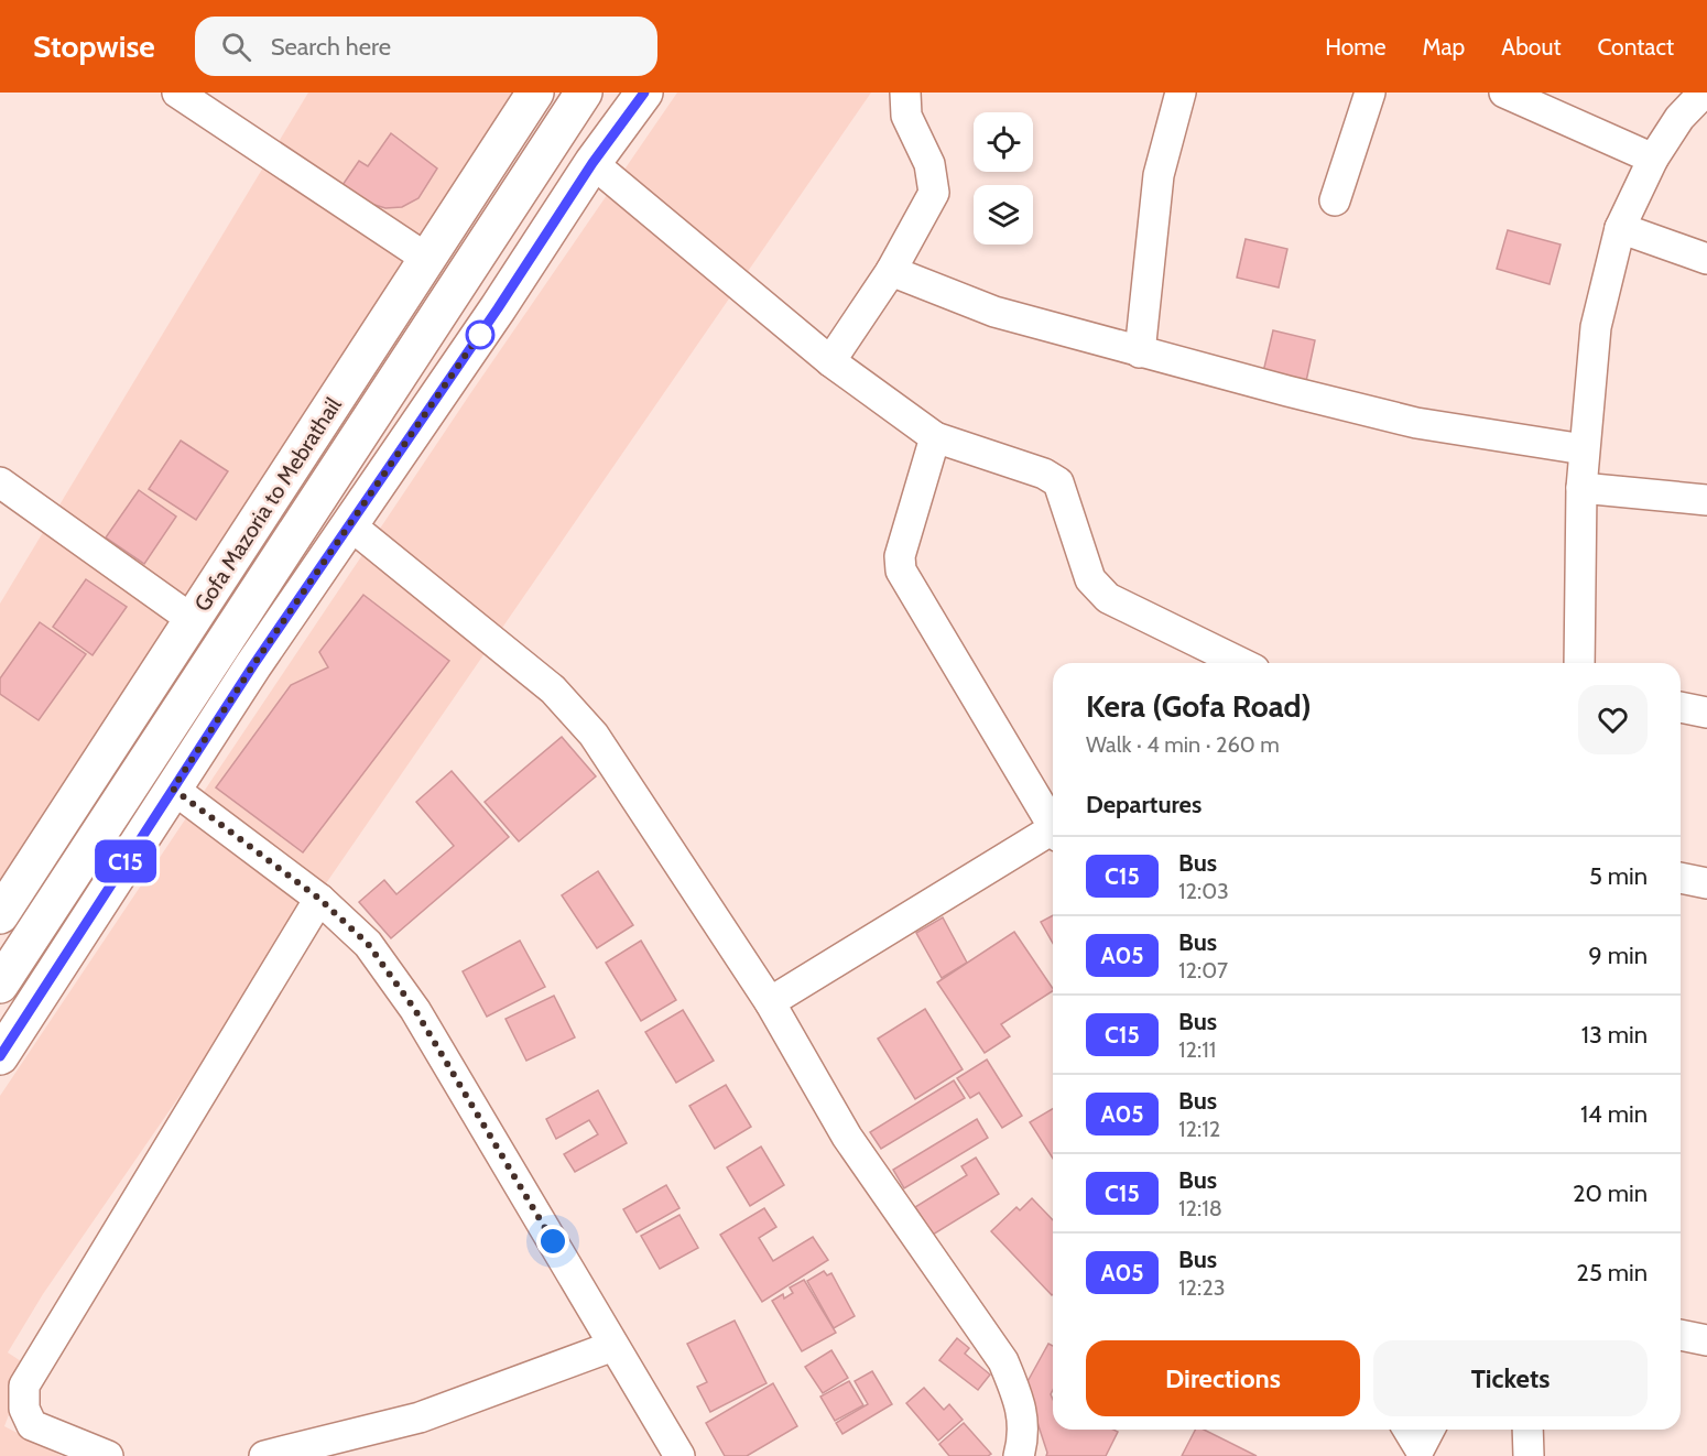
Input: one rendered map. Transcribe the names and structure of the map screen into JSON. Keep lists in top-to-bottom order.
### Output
{
  "streets": {
    "main road": ["Gofa Mazoria to Mebrathail"]
  },
  "lines": ["bus line C15"],
  "page": {
    "header": "Stopwise",
    "search": "Search here",
    "nav": [
      "Home",
      "Map",
      "About",
      "Contact"
    ],
    "on_map": "C15",
    "heading": [
      ["Kera (Gofa Road)", "Walk · 4 min · 260 m"],
      "Departures"
    ],
    "list": [
      {
        "mark": "C15",
        "name": "Bus",
        "note": "12:03",
        "value": "5 min"
      },
      {
        "mark": "A05",
        "name": "Bus",
        "note": "12:07",
        "value": "9 min"
      },
      {
        "mark": "C15",
        "name": "Bus",
        "note": "12:11",
        "value": "13 min"
      },
      {
        "mark": "A05",
        "name": "Bus",
        "note": "12:12",
        "value": "14 min"
      },
      {
        "mark": "C15",
        "name": "Bus",
        "note": "12:18",
        "value": "20 min"
      },
      {
        "mark": "A05",
        "name": "Bus",
        "note": "12:23",
        "value": "25 min"
      }
    ],
    "buttons": ["Directions", "Tickets"]
  }
}
